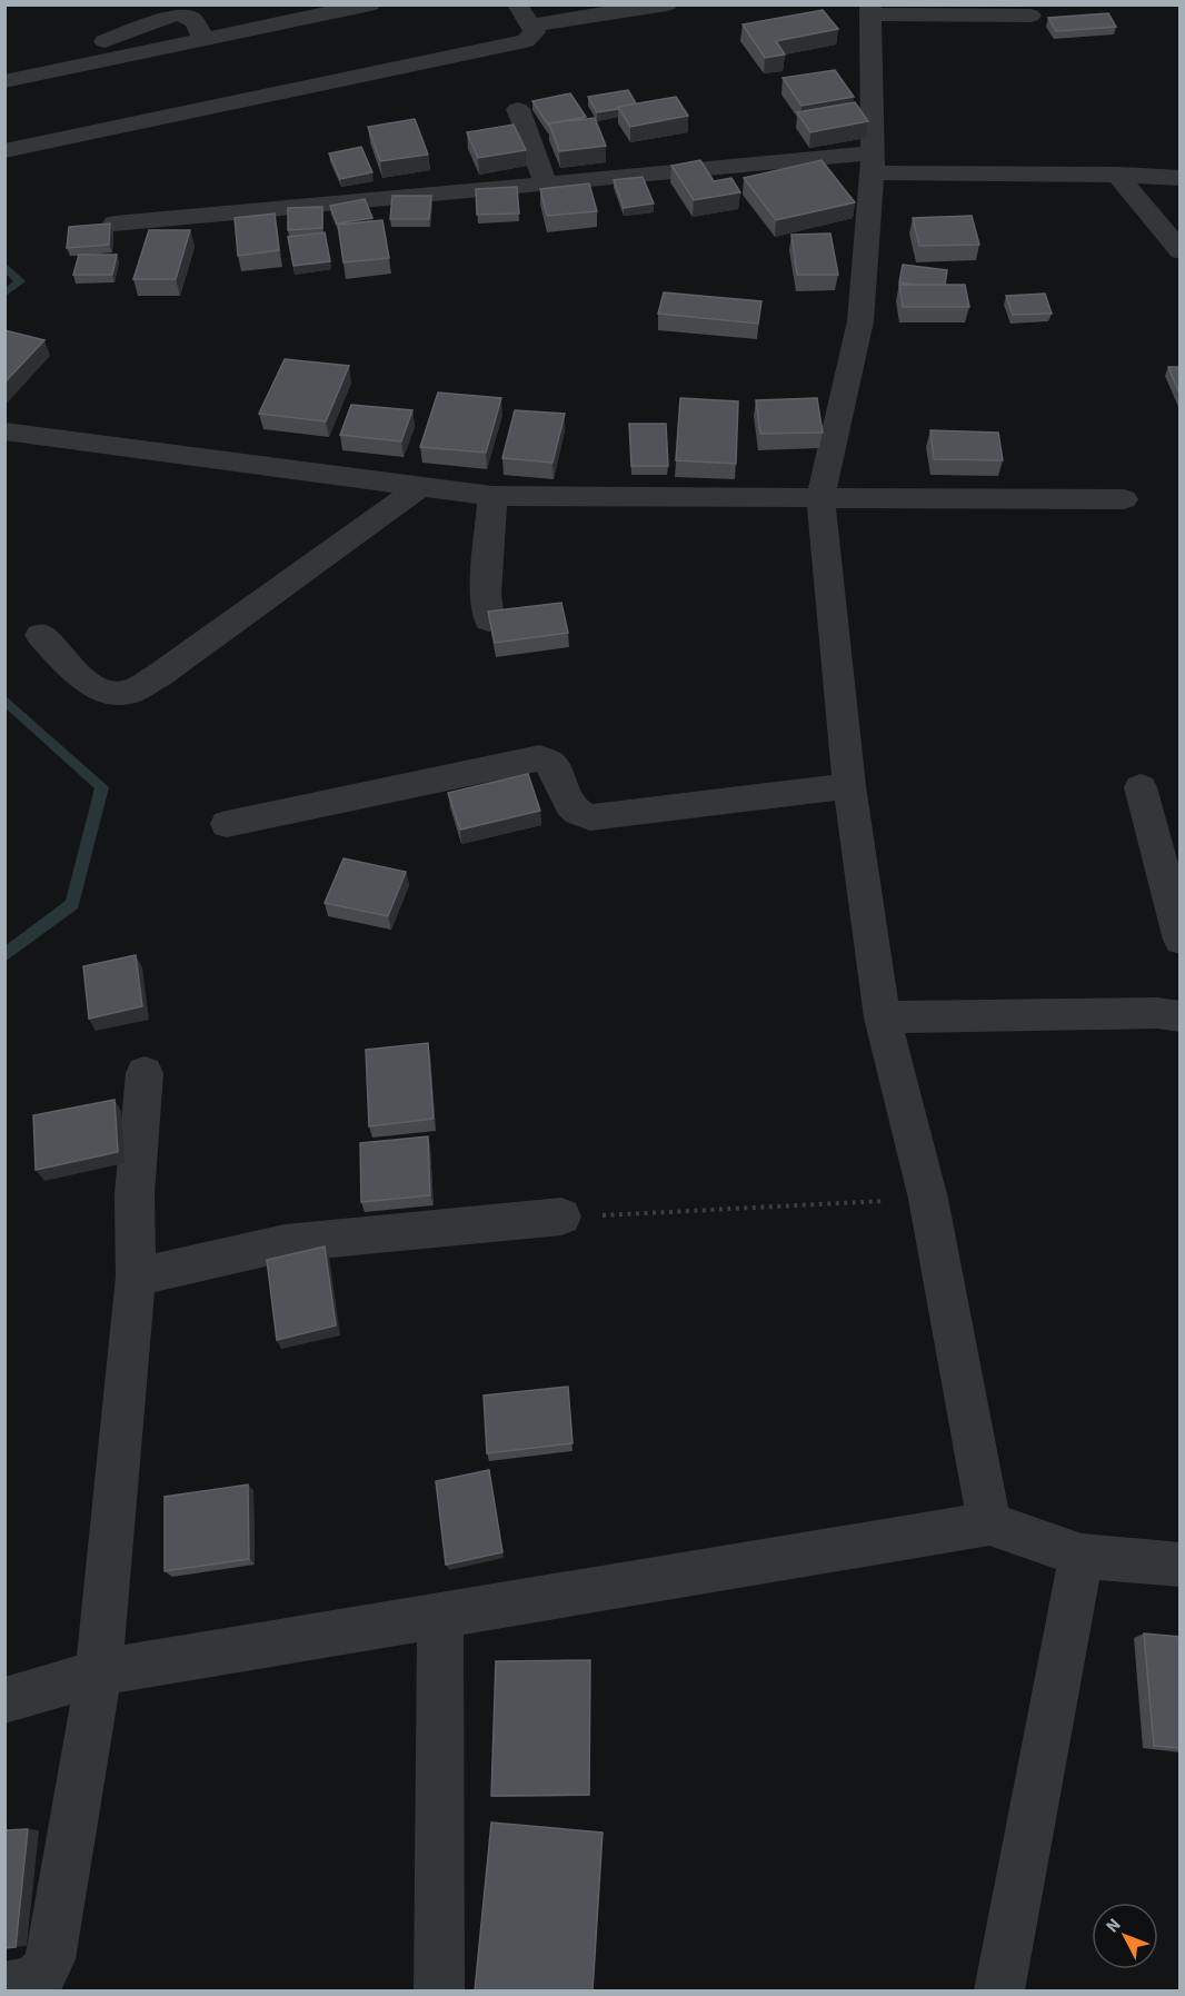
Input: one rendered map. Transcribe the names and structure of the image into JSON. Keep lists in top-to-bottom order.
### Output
{
  "north": "top left"
}
